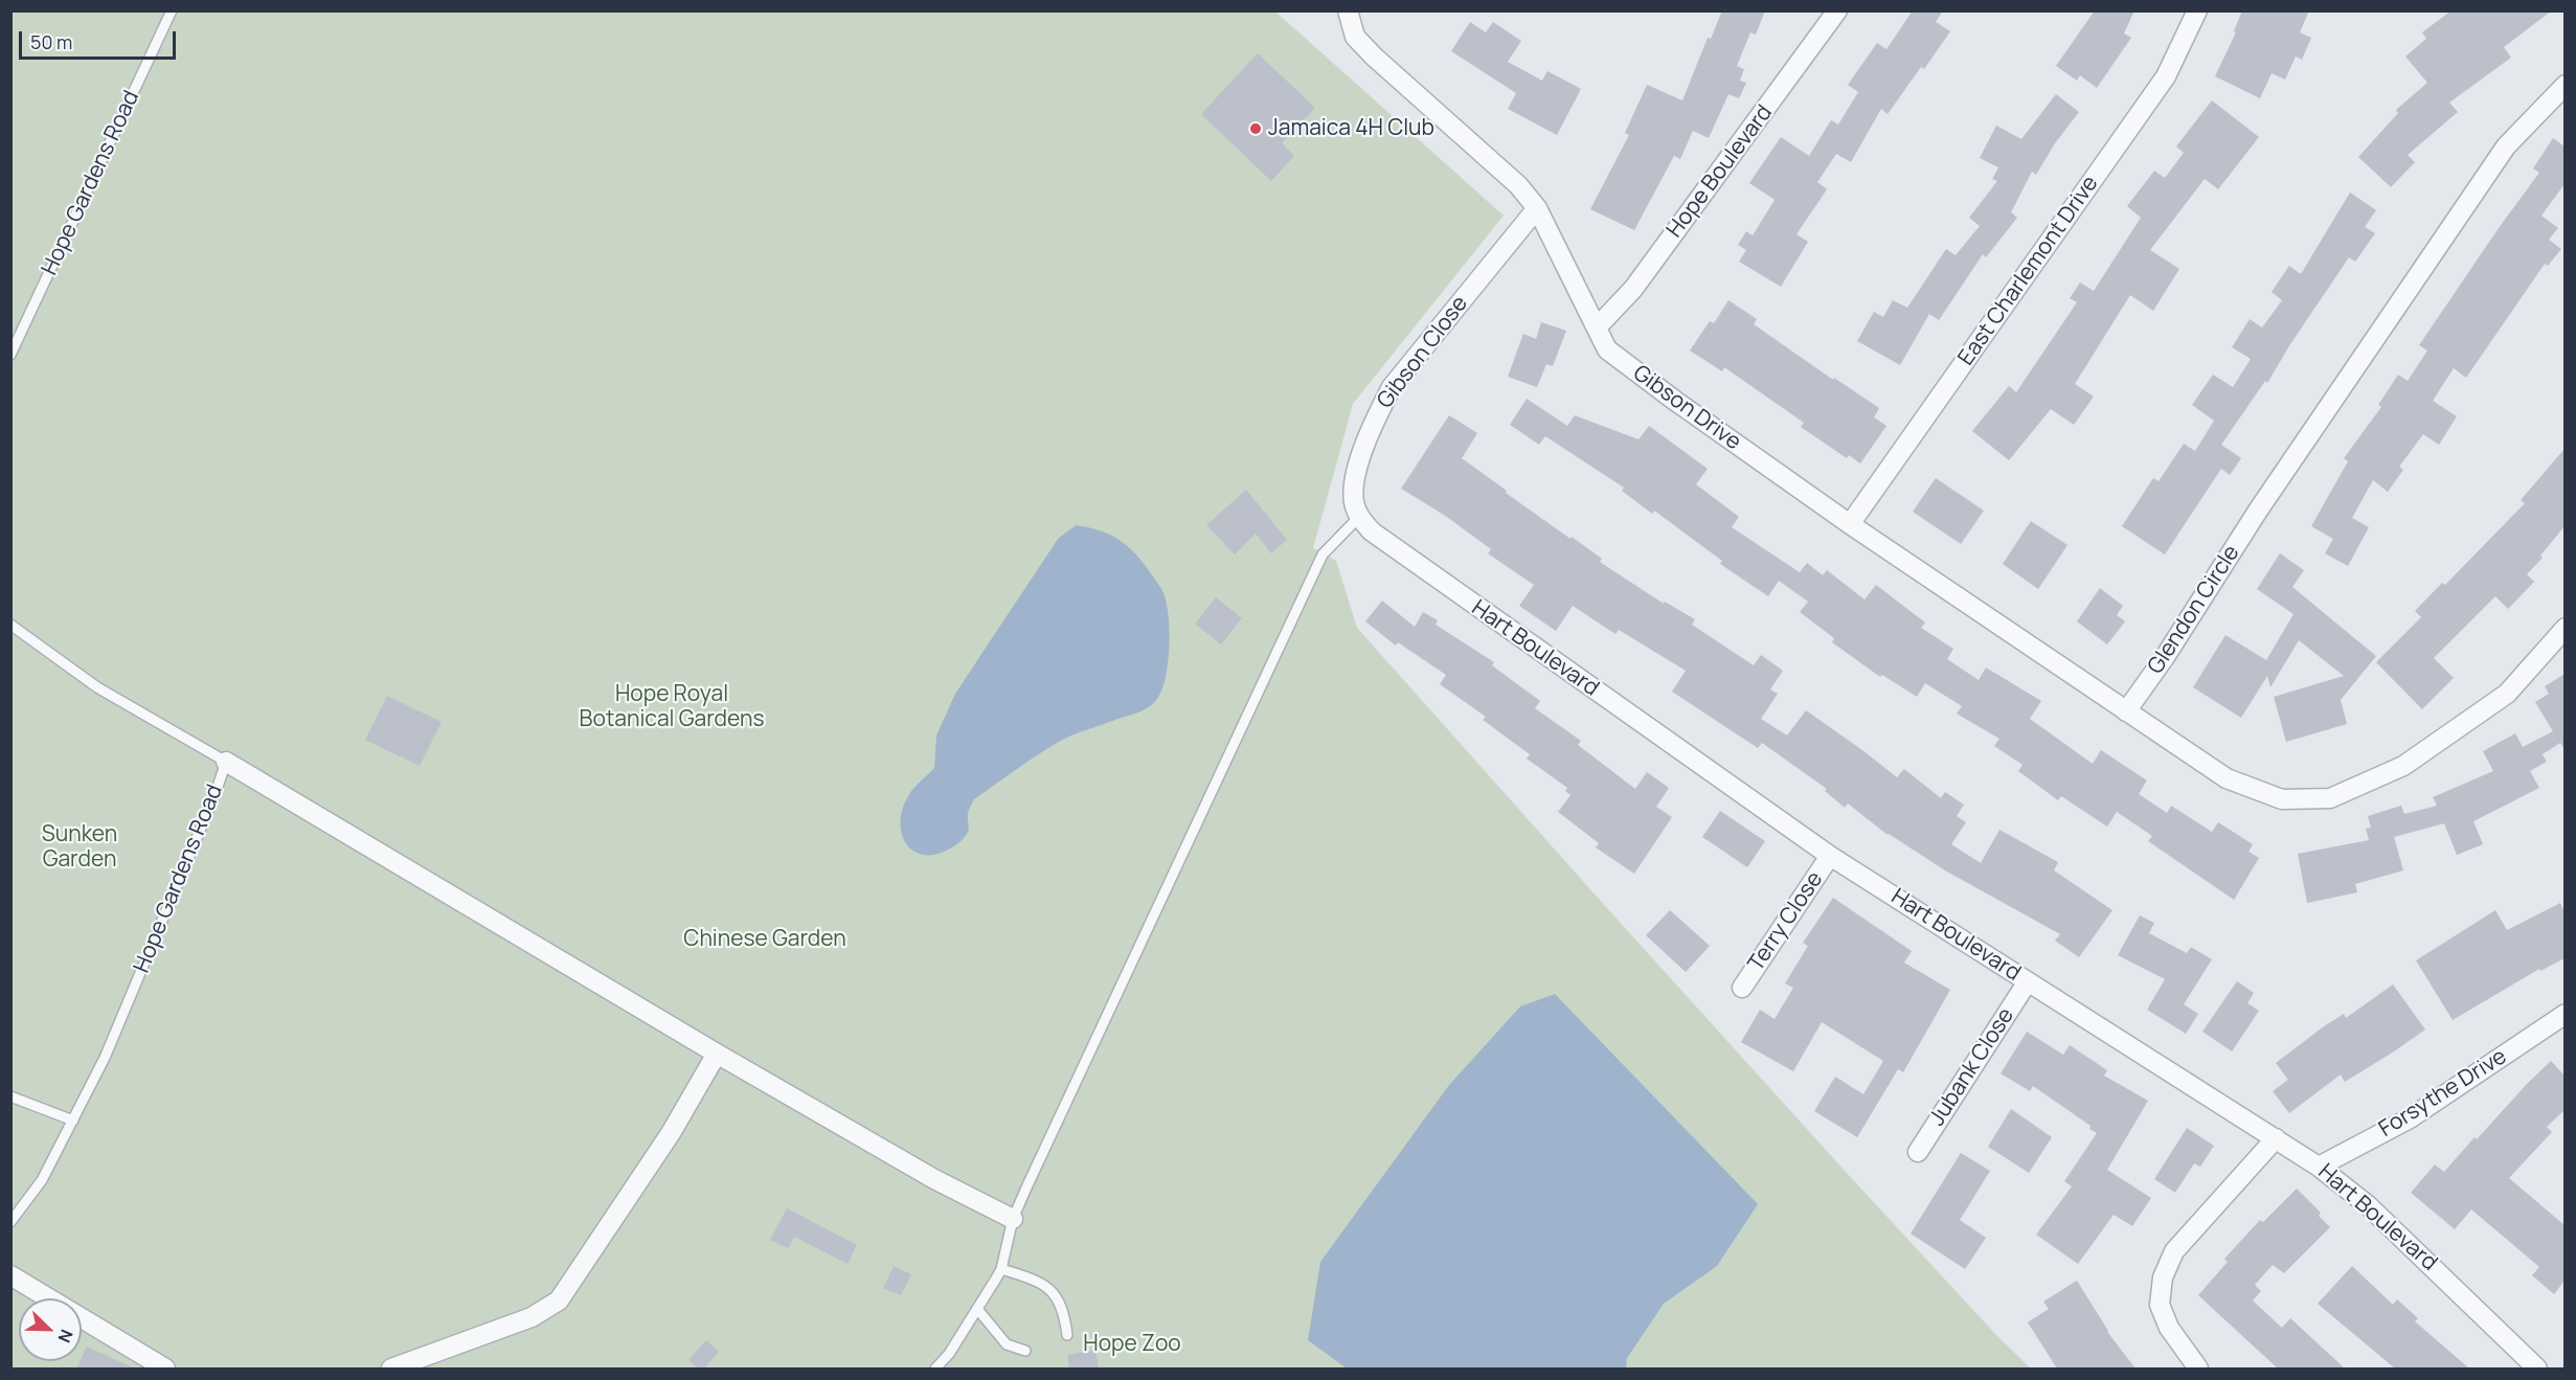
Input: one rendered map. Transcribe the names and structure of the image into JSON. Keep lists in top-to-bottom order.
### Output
{
  "streets": {
    "street": [
      "Hope Boulevard",
      "East Charlemont Drive",
      "Gibson Close",
      "Gibson Drive",
      "Glendon Circle",
      "Hart Boulevard",
      "Terry Close",
      "Jubank Close",
      "Forsythe Drive"
    ],
    "lane": ["Hope Gardens Road"]
  },
  "crossings": [
    ["Hope Boulevard", "Gibson Drive"],
    ["East Charlemont Drive", "Gibson Drive"],
    ["Gibson Close", "Gibson Drive"],
    ["Gibson Close", "Hart Boulevard"],
    ["Gibson Drive", "Glendon Circle"],
    ["Hart Boulevard", "Terry Close"],
    ["Hart Boulevard", "Jubank Close"],
    ["Hart Boulevard", "Forsythe Drive"]
  ],
  "parks": [
    "Hope Royal Botanical Gardens",
    "Sunken Garden",
    "Chinese Garden",
    "Hope Zoo"
  ],
  "places": ["Jamaica 4H Club"],
  "scale_bar": "50 m",
  "north": "bottom right"
}
